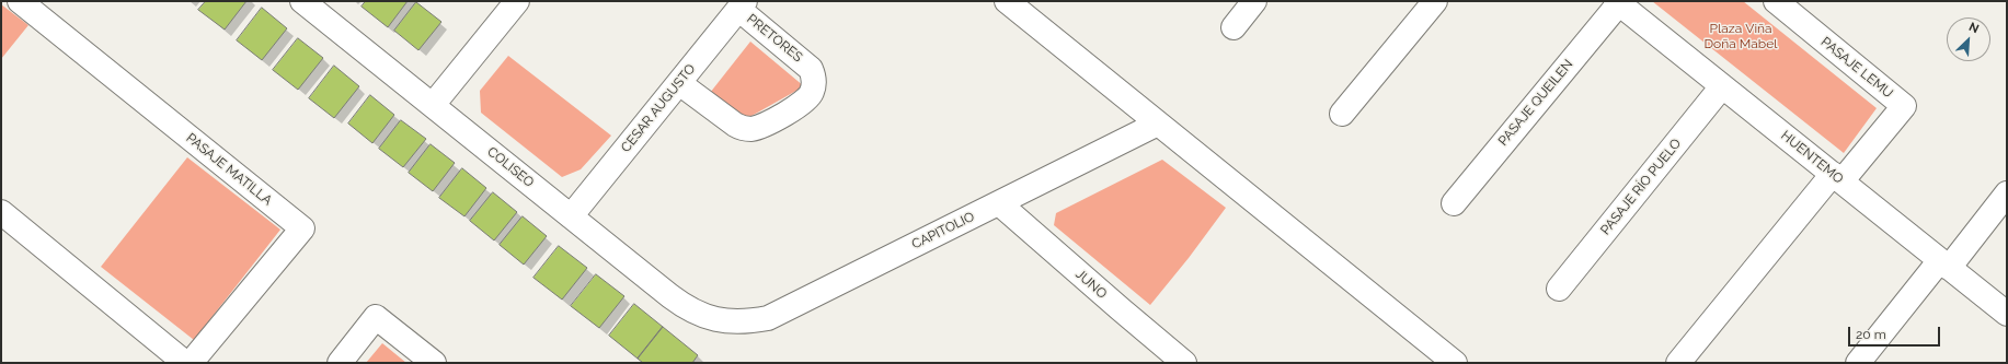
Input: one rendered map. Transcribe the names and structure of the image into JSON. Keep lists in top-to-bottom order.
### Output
{
  "streets": {
    "street": [
      "PRETORES",
      "PASAJE LEMU",
      "PASAJE QUEILEN",
      "CESAR AUGUSTO",
      "HUENTEMO",
      "COLISEO",
      "PASAJE MATILLA",
      "PASAJE RÍO PUELO",
      "CAPITOLIO",
      "JUNO"
    ]
  },
  "crossings": [
    ["PRETORES", "CESAR AUGUSTO"],
    ["PASAJE LEMU", "HUENTEMO"],
    ["PASAJE QUEILEN", "HUENTEMO"],
    ["CESAR AUGUSTO", "COLISEO"],
    ["HUENTEMO", "PASAJE RÍO PUELO"],
    ["COLISEO", "CAPITOLIO"],
    ["CAPITOLIO", "JUNO"]
  ],
  "parks": ["Plaza Viña Doña Mabel"],
  "scale_bar": "20 m",
  "north": "top right"
}
